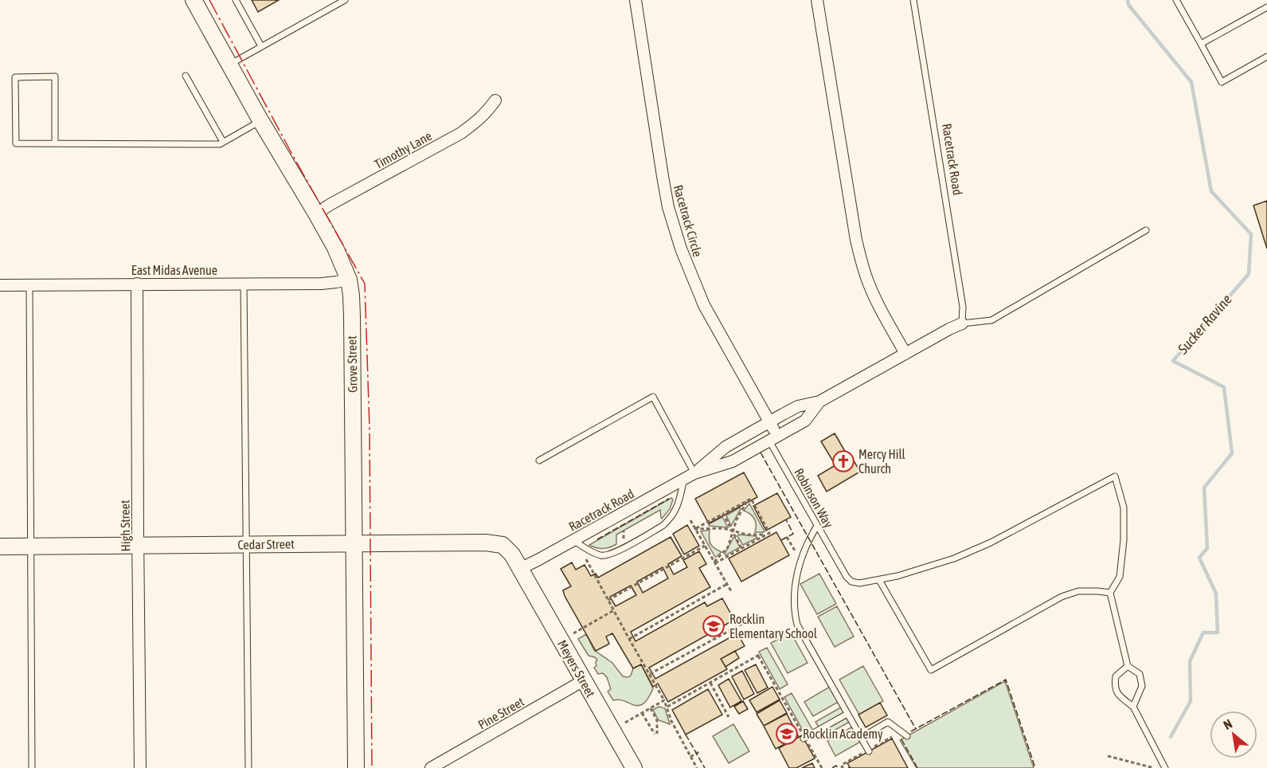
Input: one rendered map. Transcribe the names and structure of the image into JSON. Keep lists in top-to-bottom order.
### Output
{
  "streets": {
    "street": [
      "Timothy Lane",
      "Racetrack Road",
      "Racetrack Circle",
      "East Midas Avenue",
      "Grove Street",
      "High Street",
      "Cedar Street",
      "Meyers Street",
      "Pine Street"
    ],
    "lane": ["Robinson Way"]
  },
  "crossings": [
    ["Timothy Lane", "Grove Street"],
    ["Racetrack Road", "Racetrack Circle"],
    ["Racetrack Road", "Robinson Way"],
    ["Racetrack Road", "Cedar Street"],
    ["Racetrack Road", "Meyers Street"],
    ["Racetrack Circle", "Robinson Way"],
    ["East Midas Avenue", "Grove Street"],
    ["East Midas Avenue", "High Street"],
    ["Grove Street", "Cedar Street"],
    ["High Street", "Cedar Street"],
    ["Cedar Street", "Meyers Street"],
    ["Meyers Street", "Pine Street"]
  ],
  "water": ["Sucker Ravine"],
  "places": {
    "church": ["Mercy Hill Church"],
    "school or university": ["Rocklin Elementary School", "Rocklin Academy"]
  },
  "north": "top left"
}
